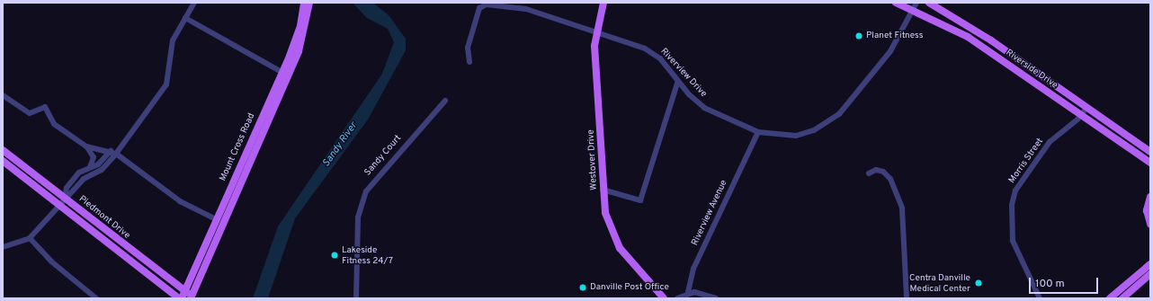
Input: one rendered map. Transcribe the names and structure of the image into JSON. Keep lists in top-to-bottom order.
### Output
{
  "streets": {
    "main road": [
      "Riverside Drive",
      "Mount Cross Road",
      "Westover Drive",
      "Piedmont Drive"
    ],
    "street": [
      "Riverview Drive",
      "Sandy Court",
      "Morris Street",
      "Riverview Avenue"
    ]
  },
  "crossings": [
    ["Riverside Drive", "Riverview Drive"],
    ["Riverside Drive", "Morris Street"],
    ["Riverview Drive", "Westover Drive"],
    ["Riverview Drive", "Riverview Avenue"],
    ["Mount Cross Road", "Piedmont Drive"]
  ],
  "water": ["Sandy River"],
  "places": [
    "Planet Fitness",
    "Lakeside Fitness 24/7",
    "Centra Danville Medical Center",
    "Danville Post Office"
  ],
  "scale_bar": "100 m"
}
